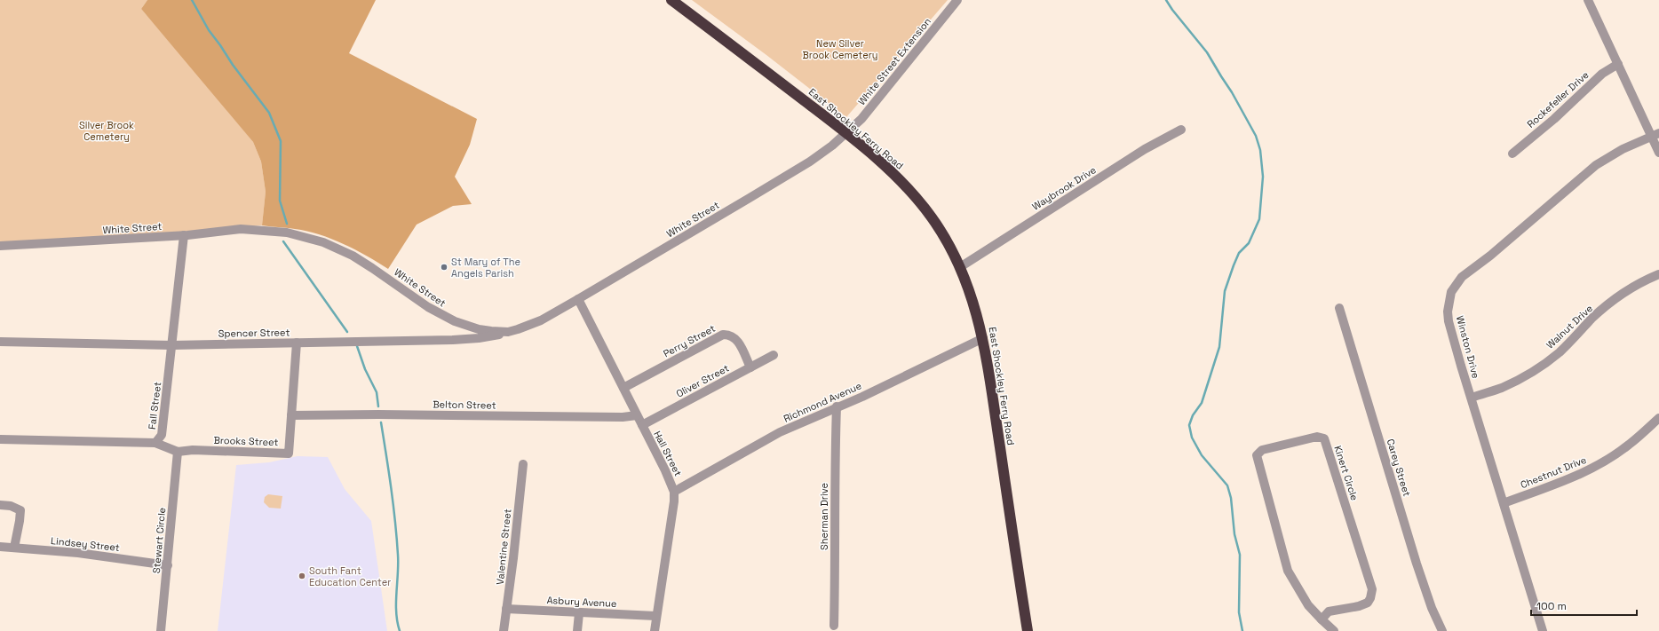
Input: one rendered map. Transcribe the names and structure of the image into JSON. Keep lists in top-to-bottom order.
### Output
{
  "streets": {
    "highway": ["East Shockley Ferry Road"],
    "street": [
      "White Street Extension",
      "Rockefeller Drive",
      "Waybrook Drive",
      "White Street",
      "Walnut Drive",
      "Spencer Street",
      "Perry Street",
      "Winston Drive",
      "Oliver Street",
      "Richmond Avenue",
      "Belton Street",
      "Fall Street",
      "Brooks Street",
      "Hall Street",
      "Carey Street",
      "Chestnut Drive",
      "Kinert Circle",
      "Sherman Drive",
      "Stewart Circle",
      "Lindsey Street",
      "Valentine Street",
      "Asbury Avenue"
    ]
  },
  "crossings": [
    ["White Street Extension", "East Shockley Ferry Road"],
    ["White Street Extension", "White Street"],
    ["East Shockley Ferry Road", "Waybrook Drive"],
    ["East Shockley Ferry Road", "White Street"],
    ["East Shockley Ferry Road", "Richmond Avenue"],
    ["White Street", "Spencer Street"],
    ["White Street", "Fall Street"],
    ["White Street", "Hall Street"],
    ["Walnut Drive", "Winston Drive"],
    ["Spencer Street", "Fall Street"],
    ["Spencer Street", "Brooks Street"],
    ["Perry Street", "Oliver Street"],
    ["Perry Street", "Hall Street"],
    ["Winston Drive", "Chestnut Drive"],
    ["Oliver Street", "Hall Street"],
    ["Richmond Avenue", "Hall Street"],
    ["Richmond Avenue", "Sherman Drive"],
    ["Belton Street", "Brooks Street"],
    ["Belton Street", "Hall Street"],
    ["Fall Street", "Brooks Street"],
    ["Brooks Street", "Stewart Circle"],
    ["Hall Street", "Asbury Avenue"],
    ["Stewart Circle", "Lindsey Street"],
    ["Valentine Street", "Asbury Avenue"]
  ],
  "parks": ["New Silver Brook Cemetery", "Silver Brook Cemetery"],
  "places": ["St Mary of The Angels Parish", "South Fant Education Center"],
  "scale_bar": "100 m"
}
